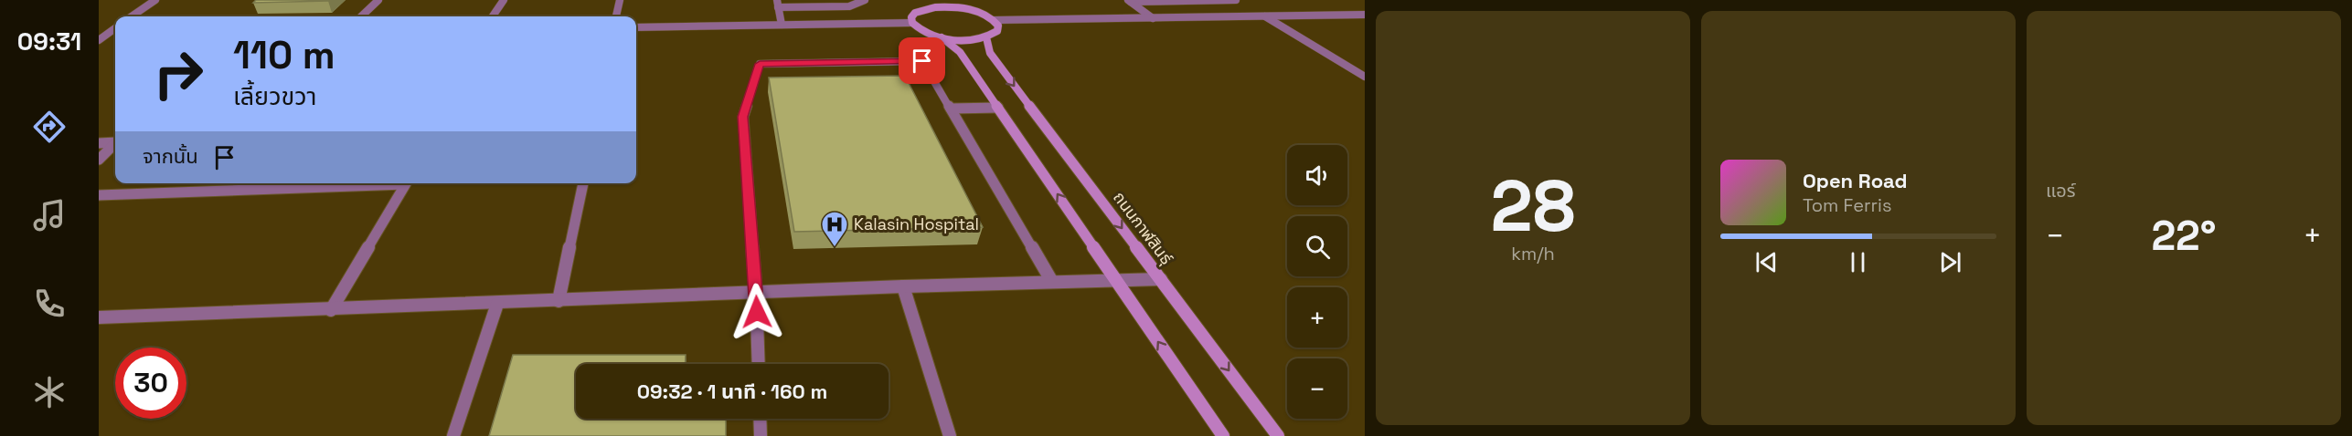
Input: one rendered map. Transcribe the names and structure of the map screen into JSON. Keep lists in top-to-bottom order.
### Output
{
  "streets": {
    "main road": ["ถนนกาฬสินธุ์"]
  },
  "places": {
    "hospital": ["Kalasin Hospital"]
  },
  "page": {
    "tabs": "09:31",
    "tile": [
      ["28", "km/h"],
      "แอร์"
    ],
    "turn": ["110 m", "เลี้ยวขวา"],
    "then": "จากนั้น",
    "map_buttons": ["+", "−"],
    "song": ["Open Road", "Tom Ferris"],
    "heat": ["−", "22°", "+"],
    "limit": "30",
    "trip": "09:32 · 1 นาที · 160 m"
  }
}
